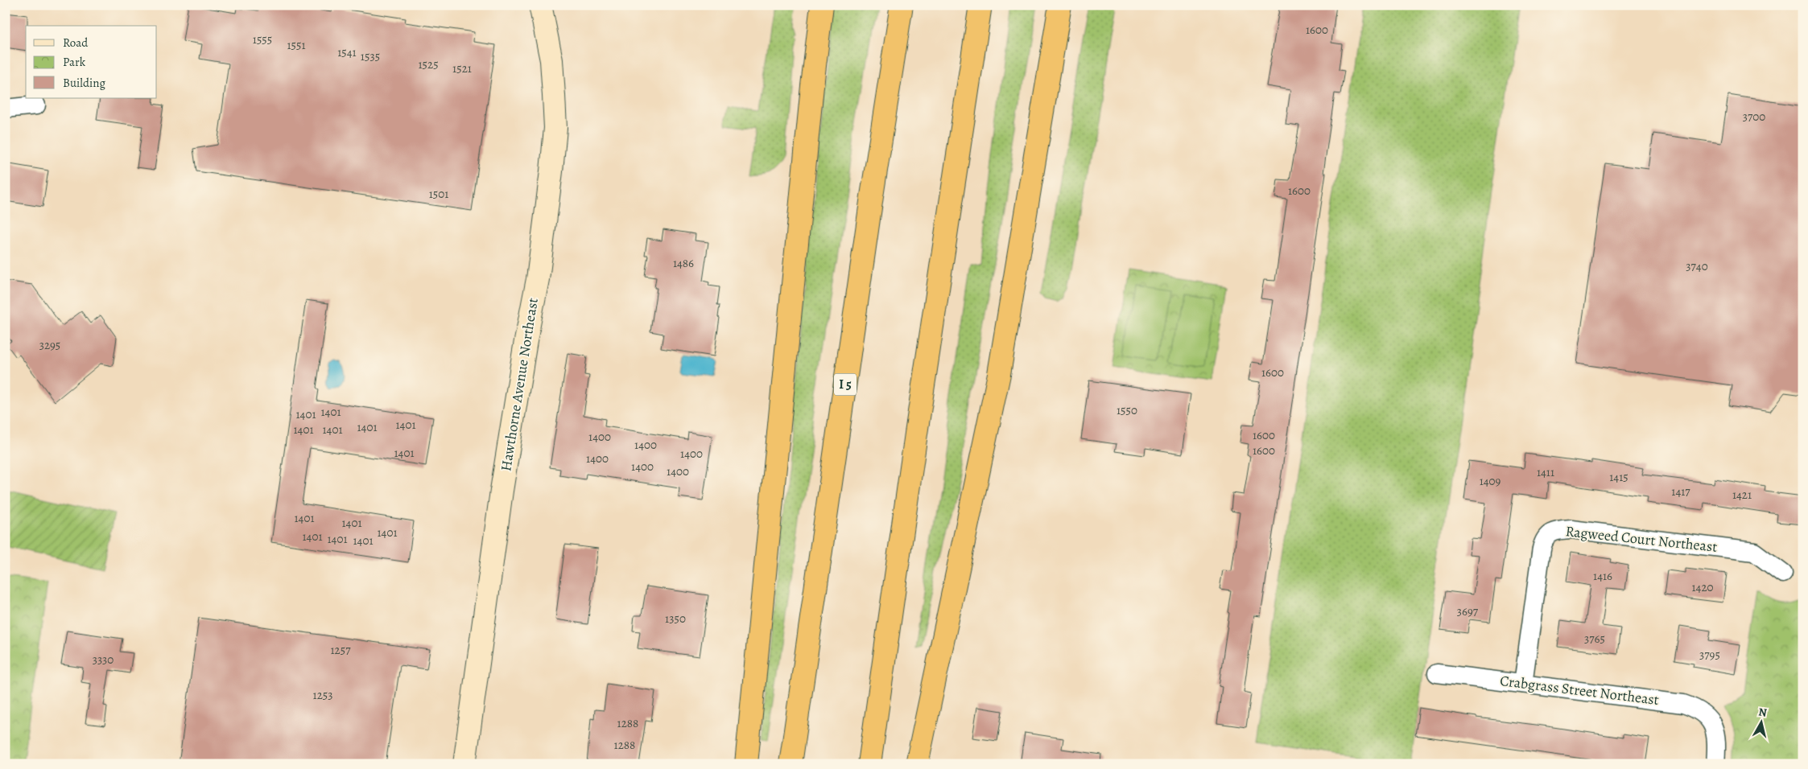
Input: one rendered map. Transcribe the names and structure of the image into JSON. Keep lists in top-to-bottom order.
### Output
{
  "streets": {
    "highway": ["I 5"],
    "main road": ["Hawthorne Avenue Northeast"],
    "street": ["Ragweed Court Northeast", "Crabgrass Street Northeast"]
  },
  "crossings": [
    ["Ragweed Court Northeast", "Crabgrass Street Northeast"]
  ],
  "house_numbers": [
    "1600",
    "1555",
    "1551",
    "1541",
    "1535",
    "1525",
    "1521",
    "3700",
    "1600",
    "1501",
    "1486",
    "3740",
    "3295",
    "1600",
    "1550",
    "1401",
    "1401",
    "1401",
    "1401",
    "1401",
    "1401",
    "1600",
    "1400",
    "1400",
    "1600",
    "1401",
    "1400",
    "1400",
    "1400",
    "1400",
    "1411",
    "1415",
    "1409",
    "1417",
    "1421",
    "1401",
    "1401",
    "1401",
    "1401",
    "1401",
    "1401",
    "1416",
    "1420",
    "3697",
    "1350",
    "3765",
    "1257",
    "3795",
    "3330",
    "1253",
    "1288",
    "1288"
  ],
  "legend": ["Road", "Park", "Building"],
  "north": "top"
}
